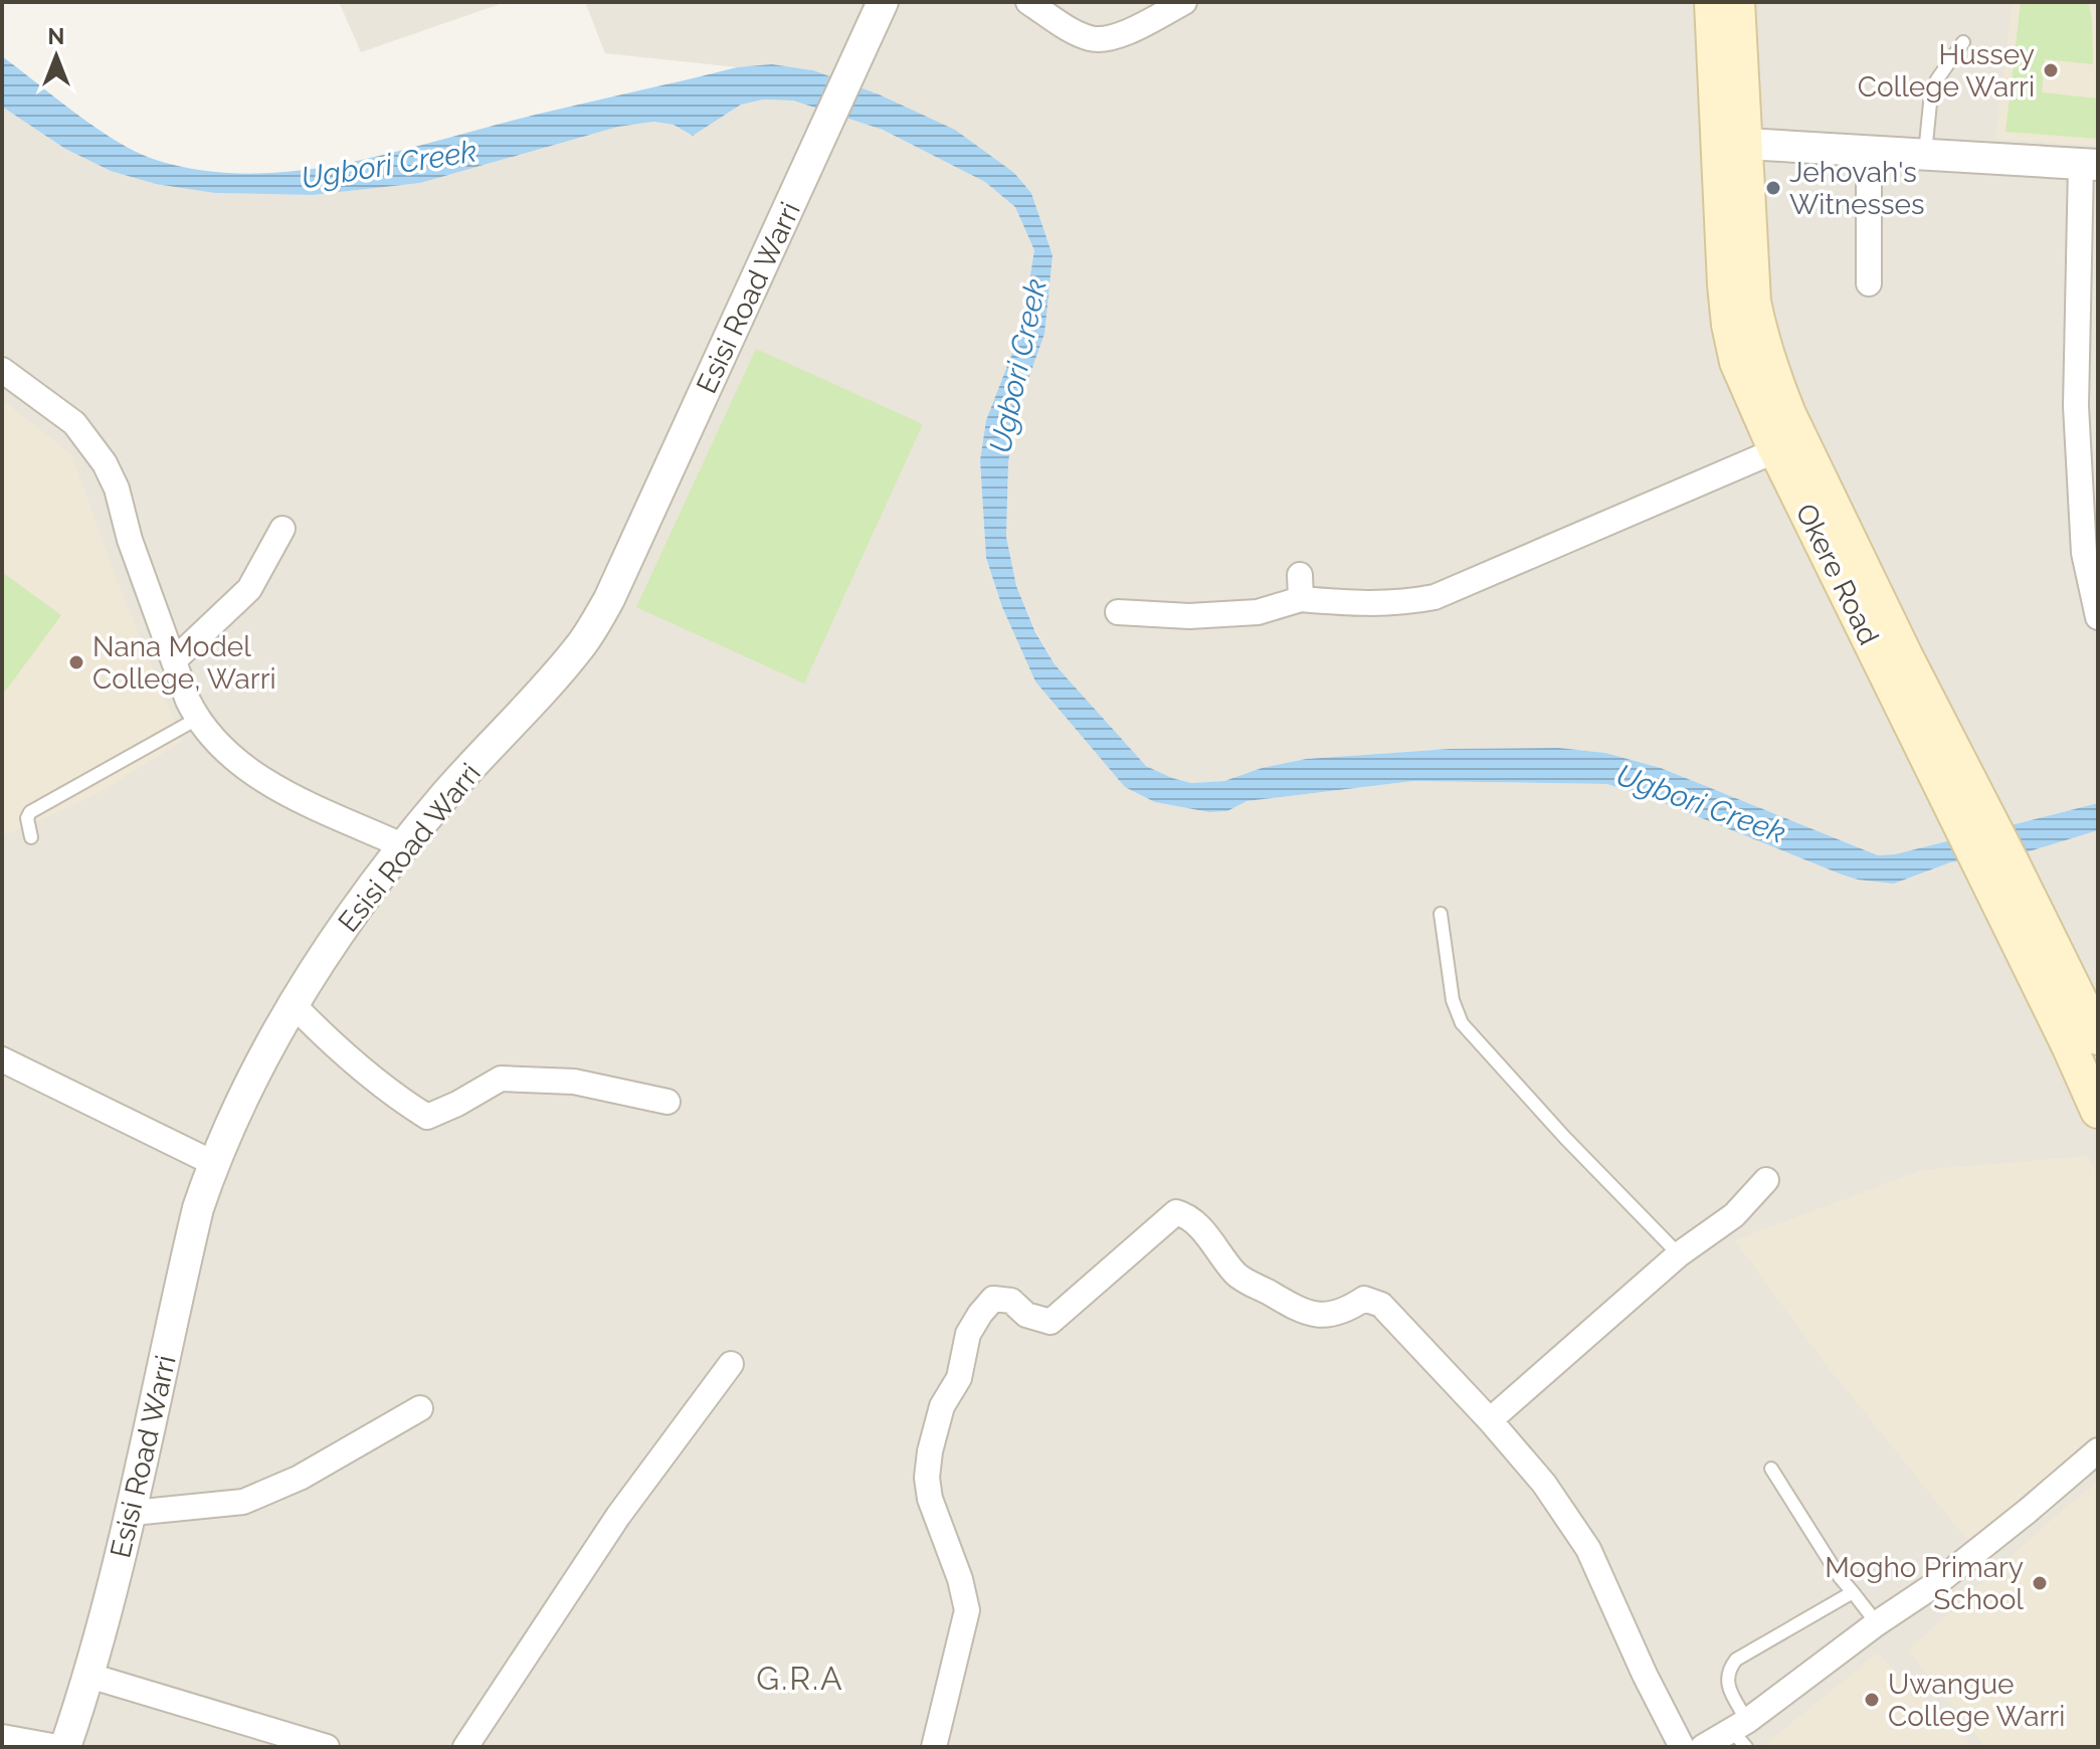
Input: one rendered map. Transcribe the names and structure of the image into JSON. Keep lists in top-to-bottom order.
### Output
{
  "streets": {
    "main road": ["Okere Road"],
    "street": ["Esisi Road Warri"]
  },
  "districts": ["G.R.A"],
  "water": ["Ugbori Creek"],
  "places": [
    "Hussey College Warri",
    "Jehovah's Witnesses",
    "Nana Model College, Warri",
    "Mogho Primary School",
    "Uwangue College Warri"
  ],
  "north": "top"
}
